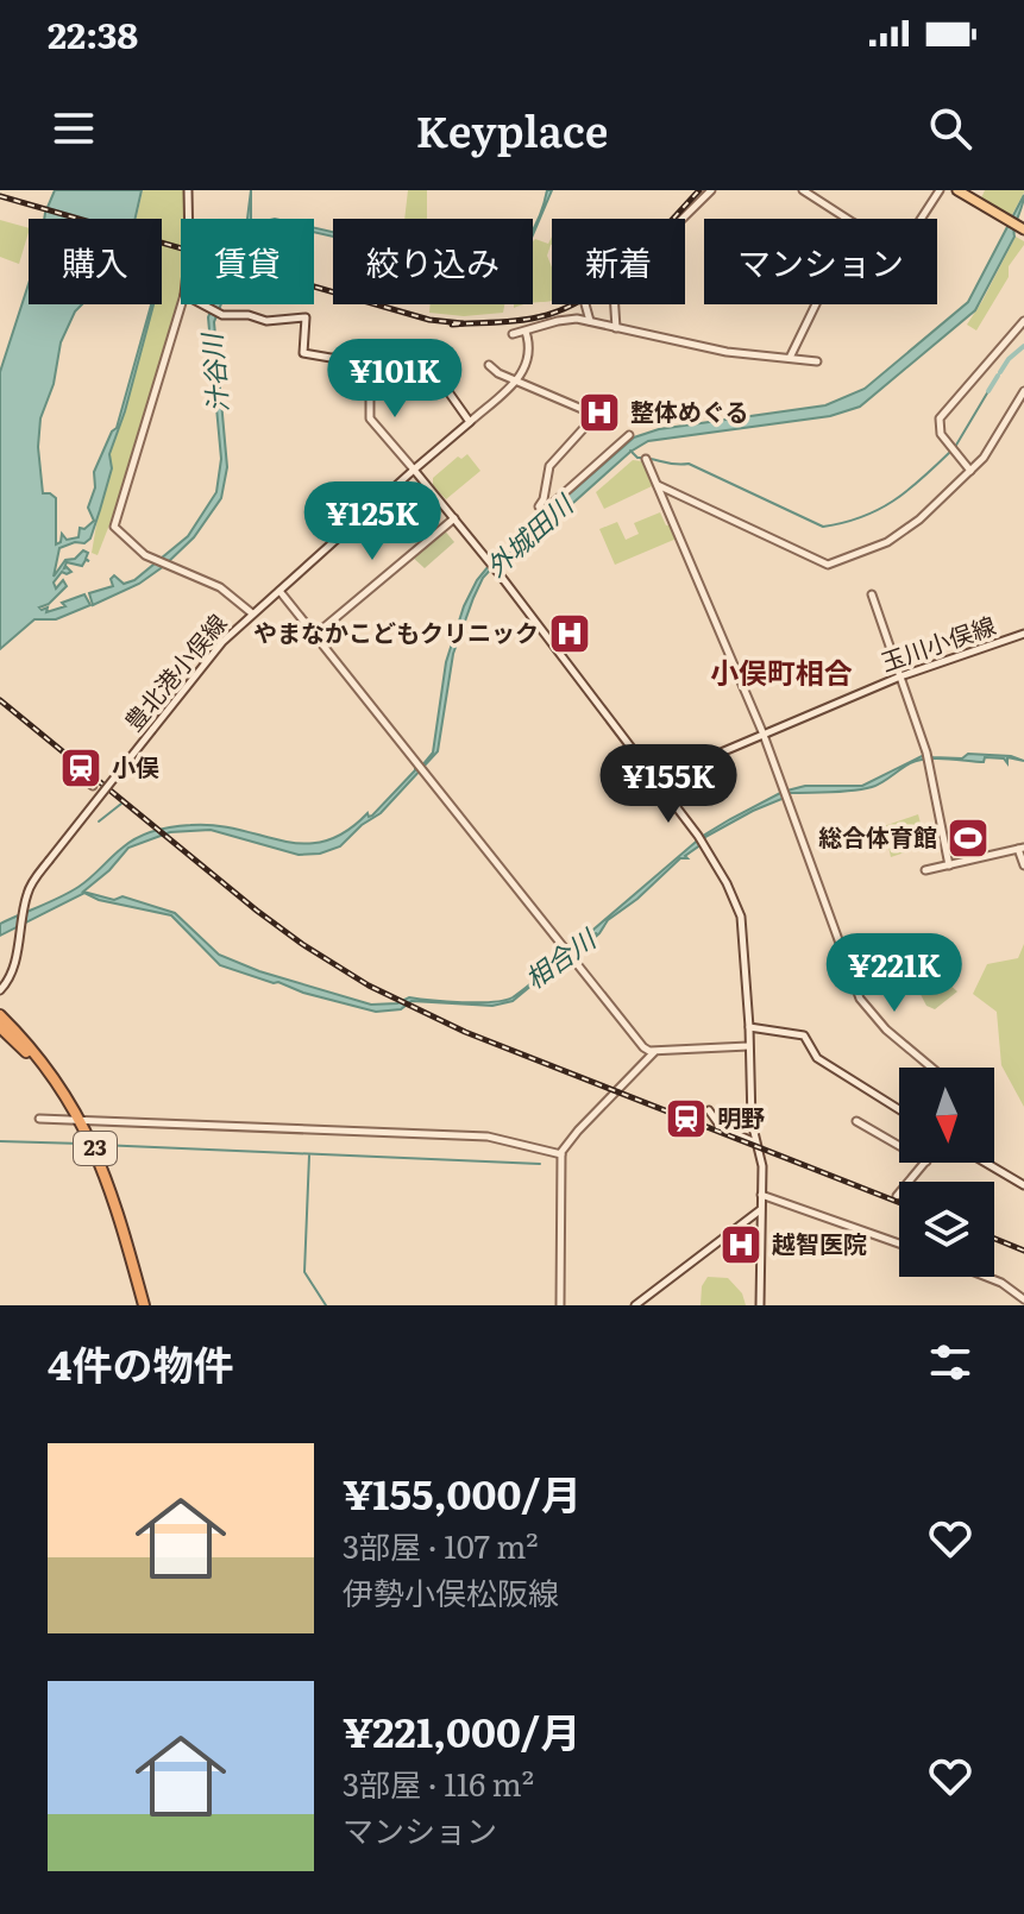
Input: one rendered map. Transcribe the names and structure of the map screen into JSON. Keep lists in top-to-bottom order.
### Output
{
  "streets": {
    "highway": ["23"],
    "street": ["玉川小俣線", "豊北港小俣線"]
  },
  "districts": ["小俣町相合"],
  "water": ["汁谷川", "外城田川", "相合川"],
  "places": {
    "hospital": ["整体めぐる", "やまなかこどもクリニック", "越智医院"],
    "station": ["小俣", "明野"],
    "sports": ["総合体育館"]
  },
  "north": "bottom",
  "page": {
    "status": "22:38",
    "header": "Keyplace",
    "chip": [
      "購入",
      "賃貸",
      "絞り込み",
      "新着",
      "マンション"
    ],
    "price": [
      "¥101K",
      "¥125K",
      "¥155K",
      "¥221K"
    ],
    "heading": "4件の物件",
    "list": [
      {
        "name": "¥155,000/月",
        "note": "3部屋 · 107 m² · 伊勢小俣松阪線"
      },
      {
        "name": "¥221,000/月",
        "note": "3部屋 · 116 m² · マンション"
      }
    ]
  }
}
